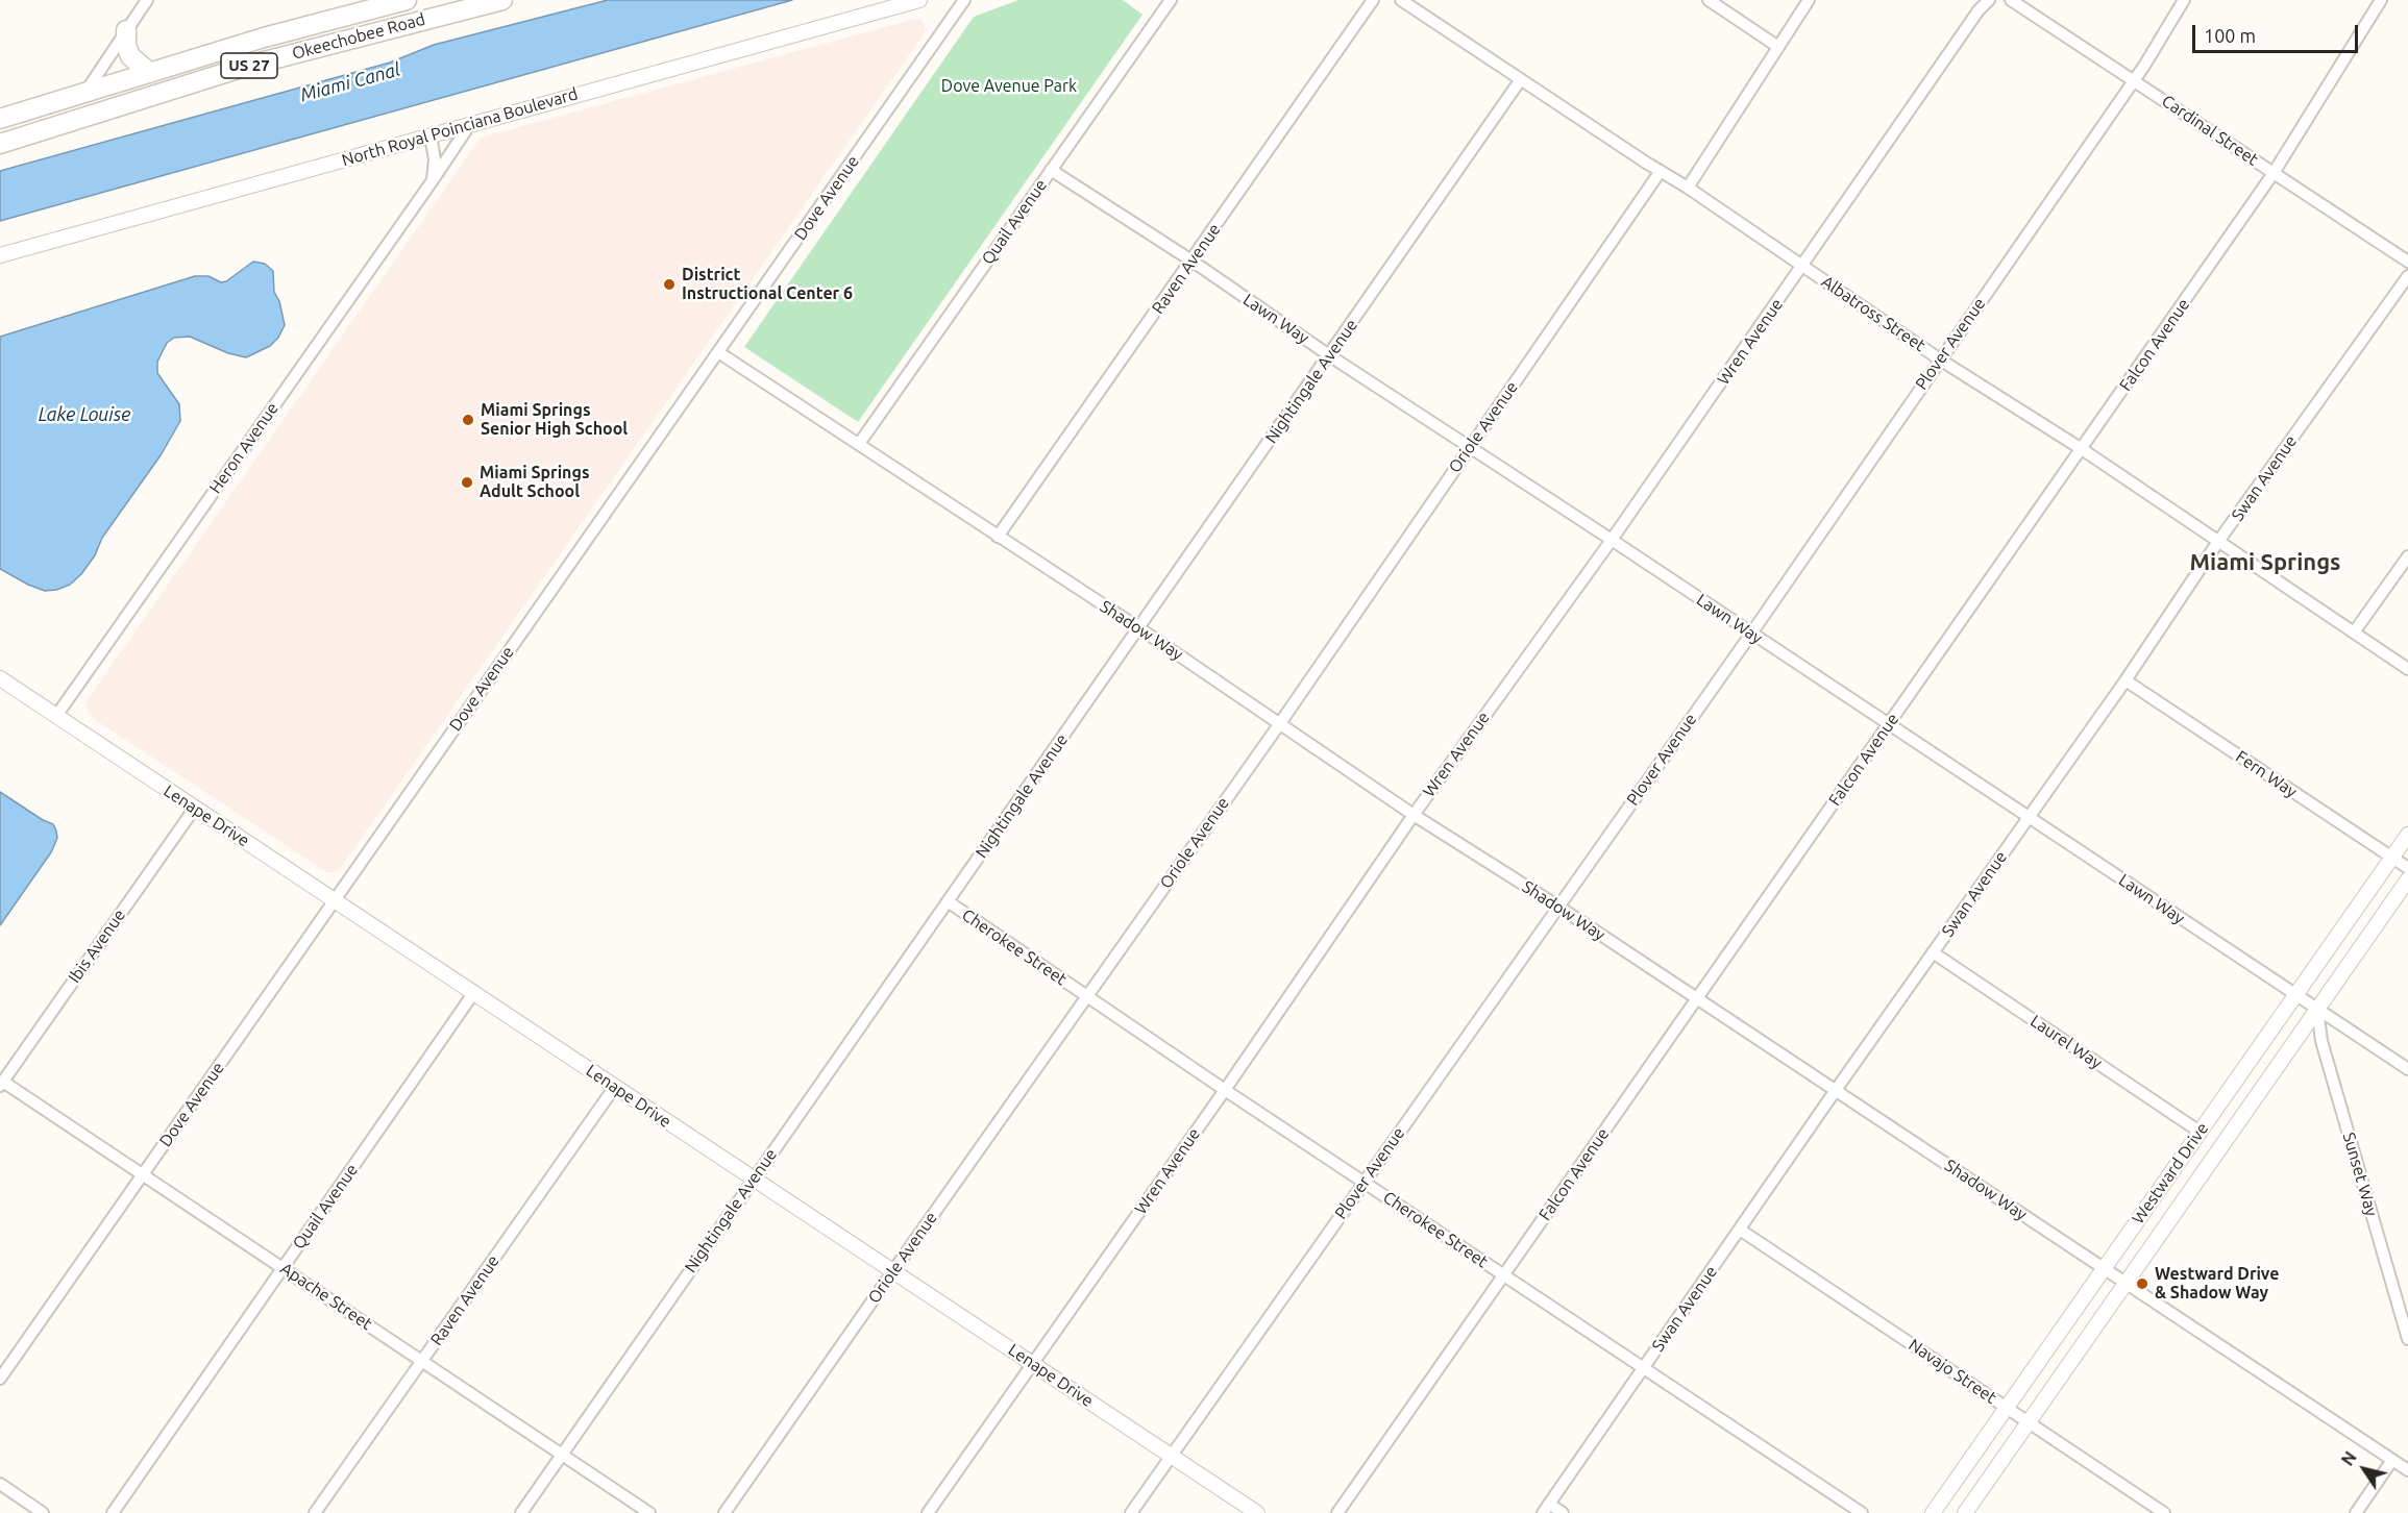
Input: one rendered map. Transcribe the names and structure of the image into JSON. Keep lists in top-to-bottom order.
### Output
{
  "streets": {
    "highway": ["Okeechobee Road", "US 27"],
    "street": [
      "North Royal Poinciana Boulevard",
      "Cardinal Street",
      "Dove Avenue",
      "Quail Avenue",
      "Raven Avenue",
      "Albatross Street",
      "Lawn Way",
      "Wren Avenue",
      "Plover Avenue",
      "Falcon Avenue",
      "Nightingale Avenue",
      "Oriole Avenue",
      "Heron Avenue",
      "Swan Avenue",
      "Shadow Way",
      "Fern Way",
      "Lenape Drive",
      "Ibis Avenue",
      "Cherokee Street",
      "Laurel Way",
      "Westward Drive",
      "Sunset Way",
      "Apache Street",
      "Navajo Street"
    ]
  },
  "crossings": [
    ["North Royal Poinciana Boulevard", "Heron Avenue"],
    ["Cardinal Street", "Plover Avenue"],
    ["Cardinal Street", "Falcon Avenue"],
    ["Dove Avenue", "Shadow Way"],
    ["Dove Avenue", "Lenape Drive"],
    ["Dove Avenue", "Apache Street"],
    ["Quail Avenue", "Lawn Way"],
    ["Quail Avenue", "Shadow Way"],
    ["Quail Avenue", "Lenape Drive"],
    ["Quail Avenue", "Apache Street"],
    ["Raven Avenue", "Lawn Way"],
    ["Raven Avenue", "Shadow Way"],
    ["Raven Avenue", "Lenape Drive"],
    ["Raven Avenue", "Apache Street"],
    ["Albatross Street", "Wren Avenue"],
    ["Albatross Street", "Plover Avenue"],
    ["Albatross Street", "Falcon Avenue"],
    ["Albatross Street", "Nightingale Avenue"],
    ["Albatross Street", "Oriole Avenue"],
    ["Albatross Street", "Swan Avenue"],
    ["Lawn Way", "Wren Avenue"],
    ["Lawn Way", "Plover Avenue"],
    ["Lawn Way", "Falcon Avenue"],
    ["Lawn Way", "Nightingale Avenue"],
    ["Lawn Way", "Oriole Avenue"],
    ["Lawn Way", "Swan Avenue"],
    ["Lawn Way", "Westward Drive"],
    ["Lawn Way", "Sunset Way"],
    ["Wren Avenue", "Shadow Way"],
    ["Wren Avenue", "Lenape Drive"],
    ["Wren Avenue", "Cherokee Street"],
    ["Plover Avenue", "Shadow Way"],
    ["Plover Avenue", "Lenape Drive"],
    ["Plover Avenue", "Cherokee Street"],
    ["Falcon Avenue", "Shadow Way"],
    ["Falcon Avenue", "Cherokee Street"],
    ["Nightingale Avenue", "Shadow Way"],
    ["Nightingale Avenue", "Lenape Drive"],
    ["Nightingale Avenue", "Cherokee Street"],
    ["Nightingale Avenue", "Apache Street"],
    ["Oriole Avenue", "Shadow Way"],
    ["Oriole Avenue", "Lenape Drive"],
    ["Oriole Avenue", "Cherokee Street"],
    ["Heron Avenue", "Lenape Drive"],
    ["Swan Avenue", "Shadow Way"],
    ["Swan Avenue", "Fern Way"],
    ["Swan Avenue", "Cherokee Street"],
    ["Swan Avenue", "Laurel Way"],
    ["Swan Avenue", "Navajo Street"],
    ["Shadow Way", "Westward Drive"],
    ["Fern Way", "Westward Drive"],
    ["Lenape Drive", "Ibis Avenue"],
    ["Ibis Avenue", "Apache Street"],
    ["Laurel Way", "Westward Drive"],
    ["Westward Drive", "Sunset Way"],
    ["Westward Drive", "Navajo Street"]
  ],
  "districts": ["Miami Springs"],
  "water": ["Miami Canal", "Lake Louise"],
  "parks": ["Dove Avenue Park"],
  "places": [
    "District Instructional Center 6",
    "Miami Springs Senior High School",
    "Miami Springs Adult School",
    "Westward Drive & Shadow Way"
  ],
  "scale_bar": "100 m",
  "north": "top left"
}
